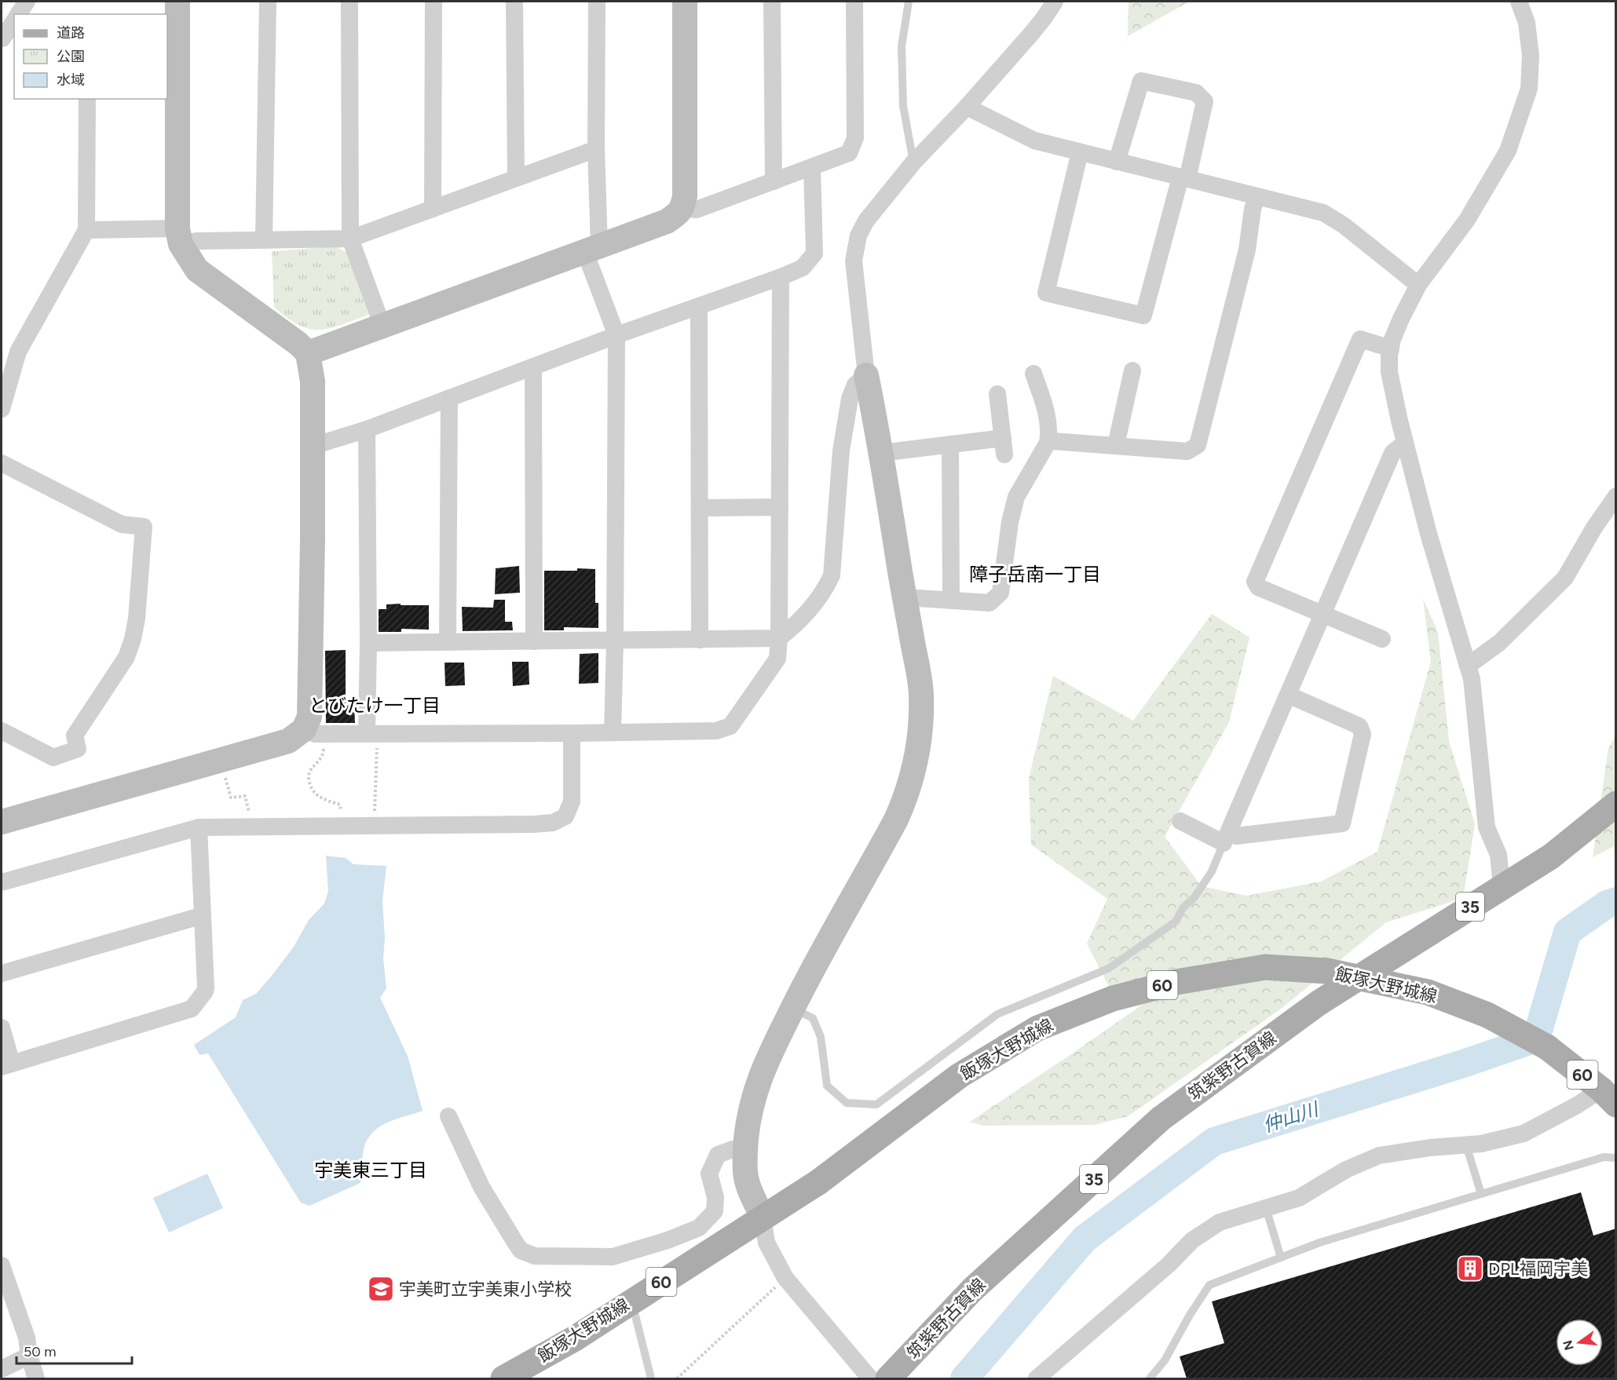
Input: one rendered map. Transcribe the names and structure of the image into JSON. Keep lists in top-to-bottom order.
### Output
{
  "streets": {
    "main road": [
      "35",
      "60",
      "飯塚大野城線",
      "筑紫野古賀線"
    ]
  },
  "districts": ["障子岳南一丁目", "とびたけ一丁目", "宇美東三丁目"],
  "water": ["仲山川"],
  "places": {
    "building": ["DPL福岡宇美"],
    "school or university": ["宇美町立宇美東小学校"]
  },
  "legend": ["道路", "公園", "水域"],
  "scale_bar": "50 m",
  "north": "left"
}
